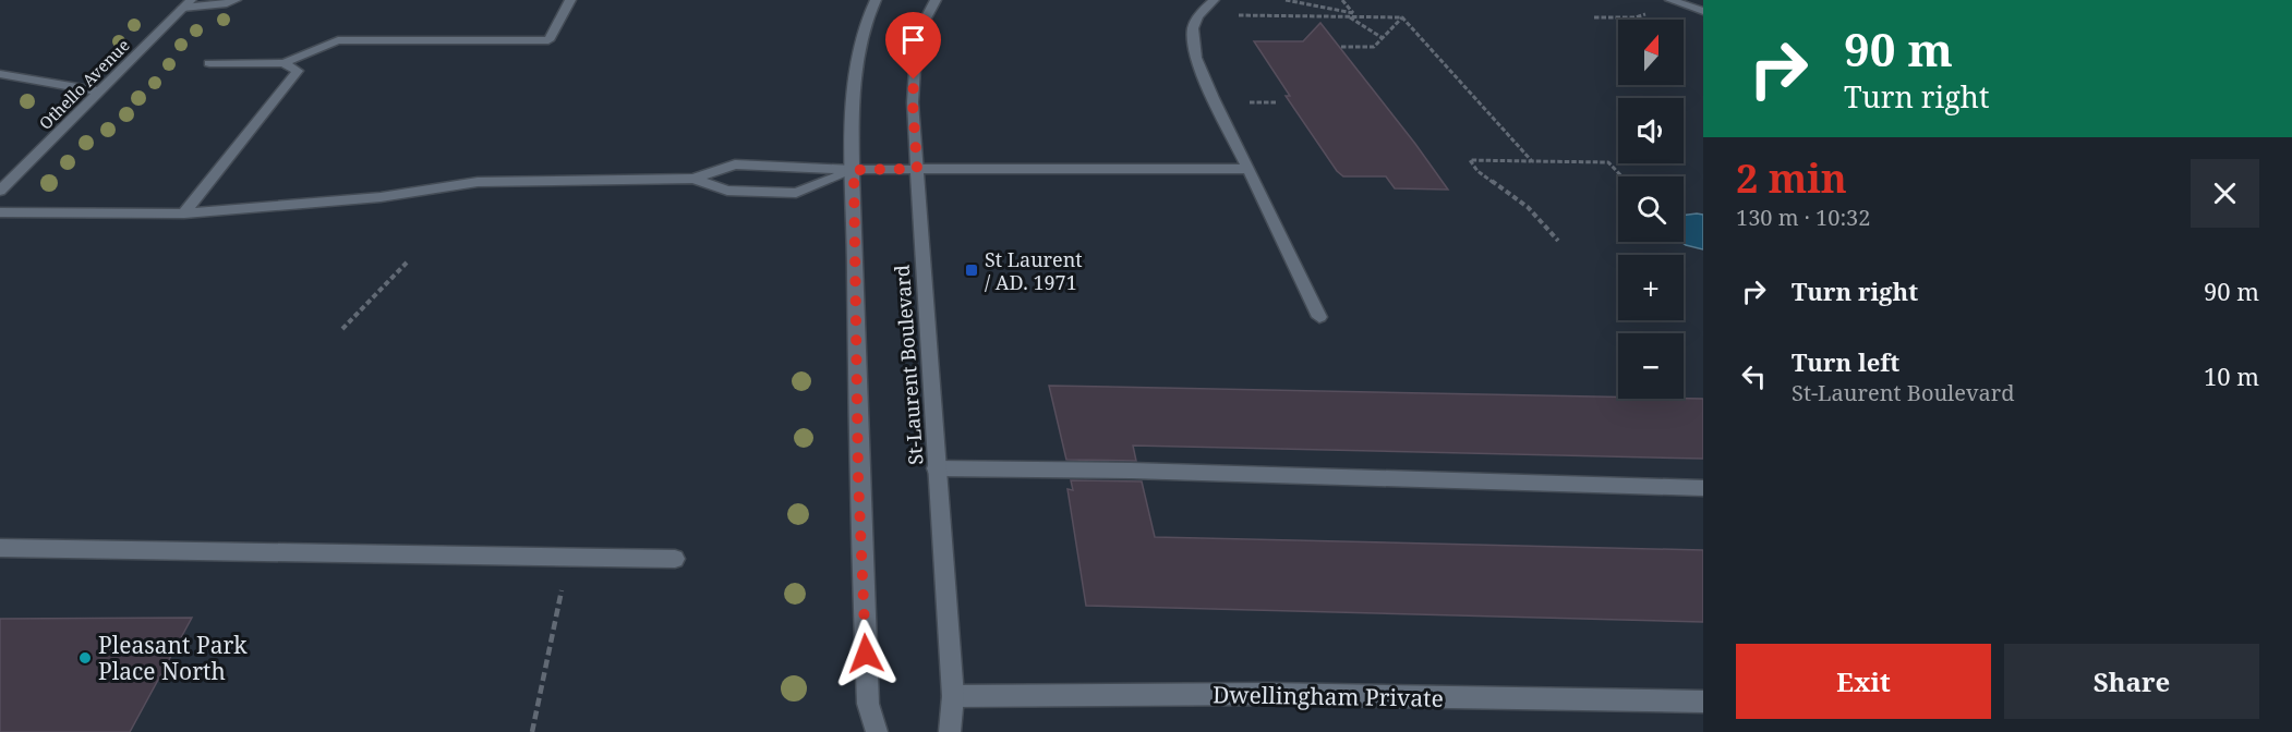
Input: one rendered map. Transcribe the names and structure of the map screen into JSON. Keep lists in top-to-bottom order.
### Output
{
  "streets": {
    "street": ["Othello Avenue", "St-Laurent Boulevard", "Dwellingham Private"]
  },
  "crossings": [
    ["St-Laurent Boulevard", "Dwellingham Private"]
  ],
  "places": {
    "transit": ["St Laurent / AD. 1971"],
    "other": ["Pleasant Park Place North"]
  },
  "north": "top",
  "page": {
    "turn": ["90 m", "Turn right"],
    "map_buttons": ["+", "−"],
    "heading": ["2 min", "130 m · 10:32"],
    "list": [
      {
        "name": "Turn right",
        "value": "90 m"
      },
      {
        "name": "Turn left",
        "note": "St-Laurent Boulevard",
        "value": "10 m"
      }
    ],
    "buttons": ["Exit", "Share"]
  }
}
